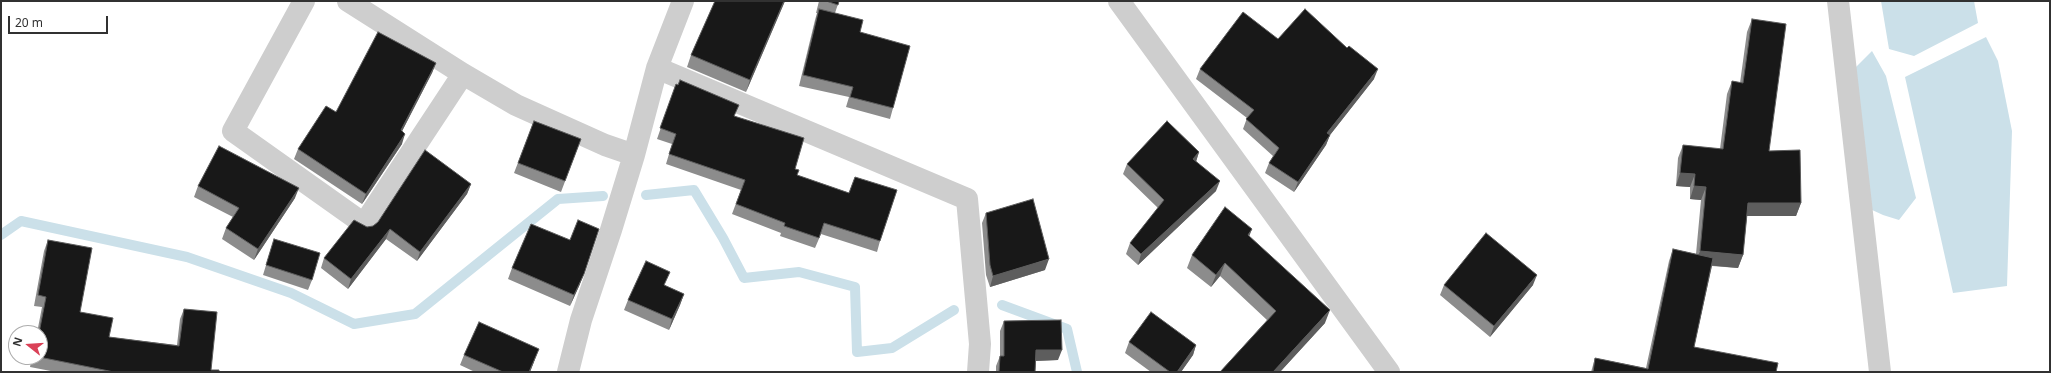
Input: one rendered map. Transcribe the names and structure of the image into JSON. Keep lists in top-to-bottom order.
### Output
{
  "scale_bar": "20 m",
  "north": "left"
}
